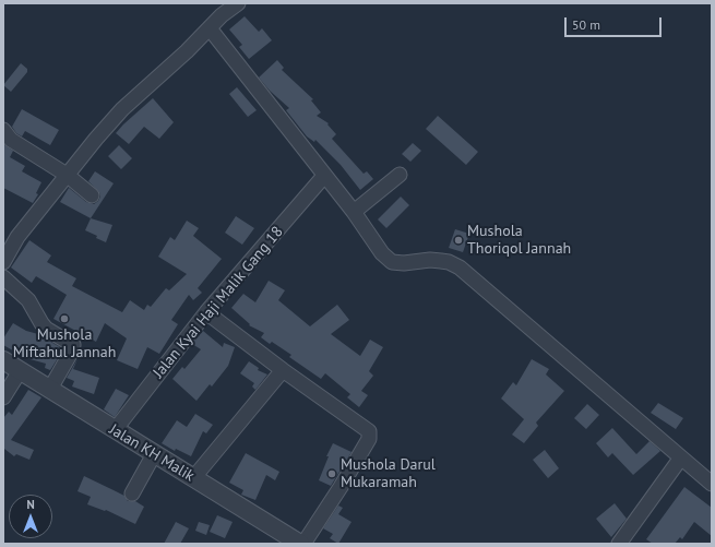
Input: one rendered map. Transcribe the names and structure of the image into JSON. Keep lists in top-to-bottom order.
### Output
{
  "streets": {
    "street": ["Jalan Kyai Haji Malik Gang 18", "Jalan KH Malik"]
  },
  "crossings": [
    ["Jalan Kyai Haji Malik Gang 18", "Jalan KH Malik"]
  ],
  "places": ["Mushola Thoriqol Jannah", "Mushola Miftahul Jannah", "Mushola Darul Mukaramah"],
  "scale_bar": "50 m",
  "north": "top"
}
